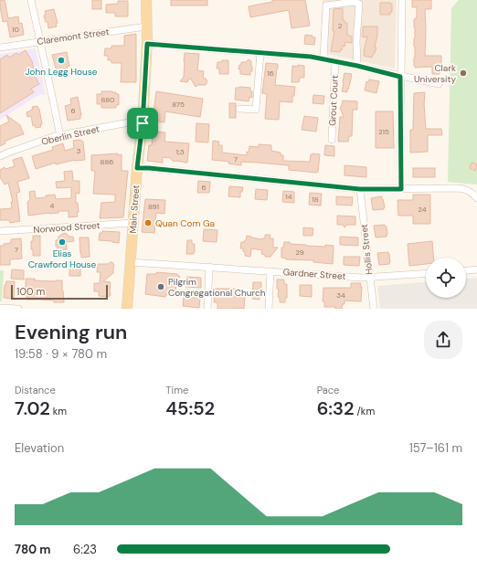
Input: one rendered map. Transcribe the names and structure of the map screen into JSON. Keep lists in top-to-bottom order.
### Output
{
  "streets": {
    "main road": ["Main Street"],
    "street": [
      "Claremont Street",
      "Grout Court",
      "Oberlin Street",
      "Norwood Street",
      "Hollis Street",
      "Gardner Street"
    ]
  },
  "crossings": [
    ["Claremont Street", "Main Street"],
    ["Oberlin Street", "Main Street"],
    ["Main Street", "Norwood Street"],
    ["Main Street", "Gardner Street"],
    ["Hollis Street", "Gardner Street"]
  ],
  "places": [
    "John Legg House",
    "Clark University",
    "Quan Com Ga",
    "Elias Crawford House",
    "Pilgrim Congregational Church"
  ],
  "house_numbers": [
    "2",
    "10",
    "16",
    "880",
    "875",
    "6",
    "215",
    "3",
    "1;3",
    "7",
    "886",
    "6",
    "14",
    "18",
    "4",
    "891",
    "24",
    "7",
    "29",
    "34"
  ],
  "scale_bar": "100 m",
  "page": {
    "scale": "100 m",
    "heading": ["Evening run", "19:58 · 9 × 780 m"],
    "stats": [
      ["Distance", "7.02 km"],
      ["Time", "45:52"],
      ["Pace", "6:32 /km"]
    ],
    "chart": ["Elevation", "157–161 m"],
    "list": [
      {
        "name": "780 m",
        "note": "6:23"
      }
    ]
  }
}
